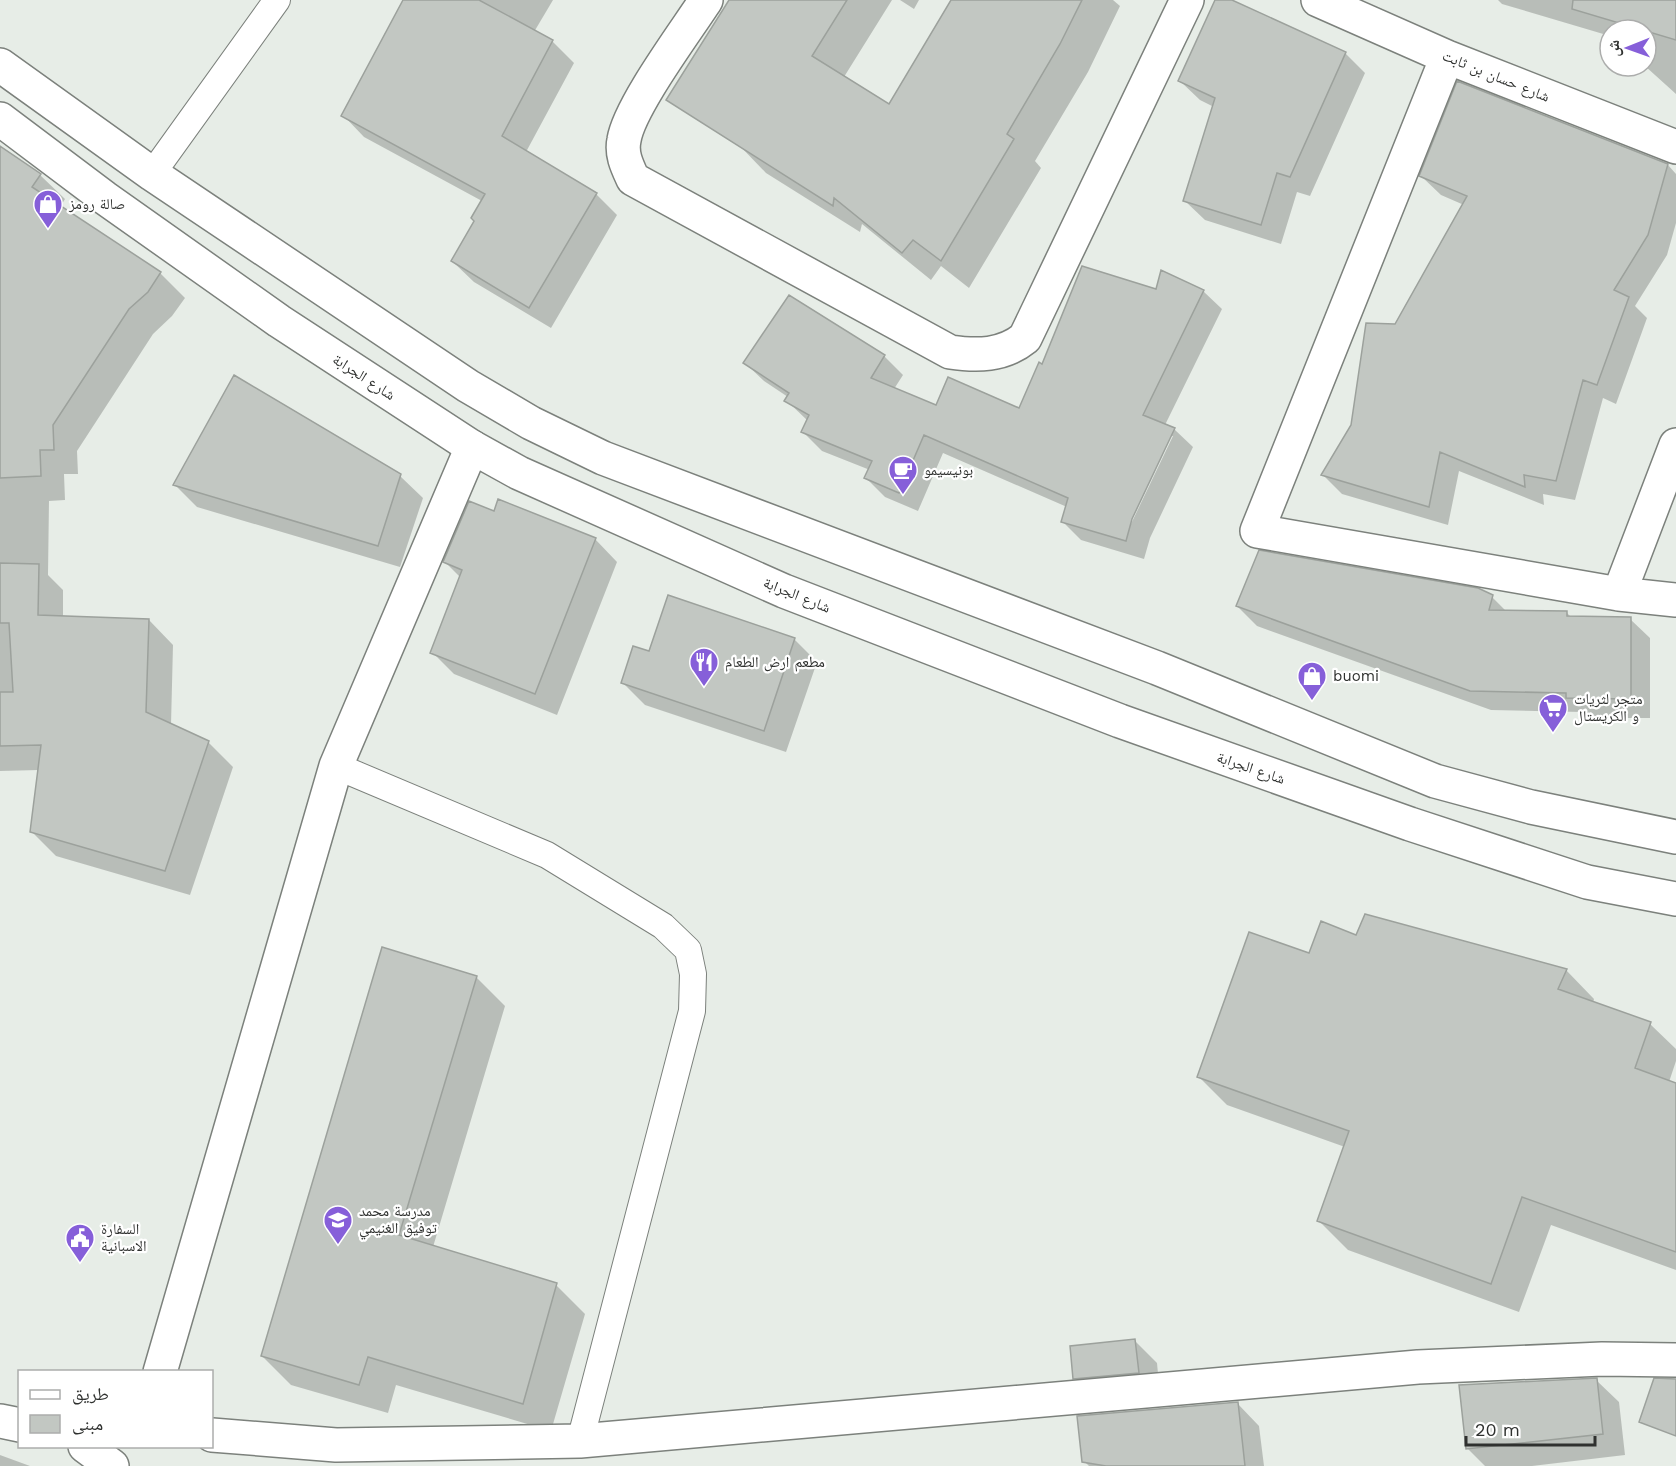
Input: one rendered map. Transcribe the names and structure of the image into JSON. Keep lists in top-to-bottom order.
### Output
{
  "streets": {
    "street": ["شارع حسان بن ثابت", "شارع الجرابة"]
  },
  "places": {
    "shop": ["صالة رومز", "buomi"],
    "cafe": ["بونيسيمو"],
    "restaurant": ["مطعم ارض الطعام"],
    "supermarket": ["متجر لثريات و الكريستال"],
    "school or university": ["مدرسة محمد توفيق الغنيمي"],
    "public building": ["السفارة الاسبانية"]
  },
  "legend": ["طريق", "مبنى"],
  "scale_bar": "20 m",
  "north": "left"
}
